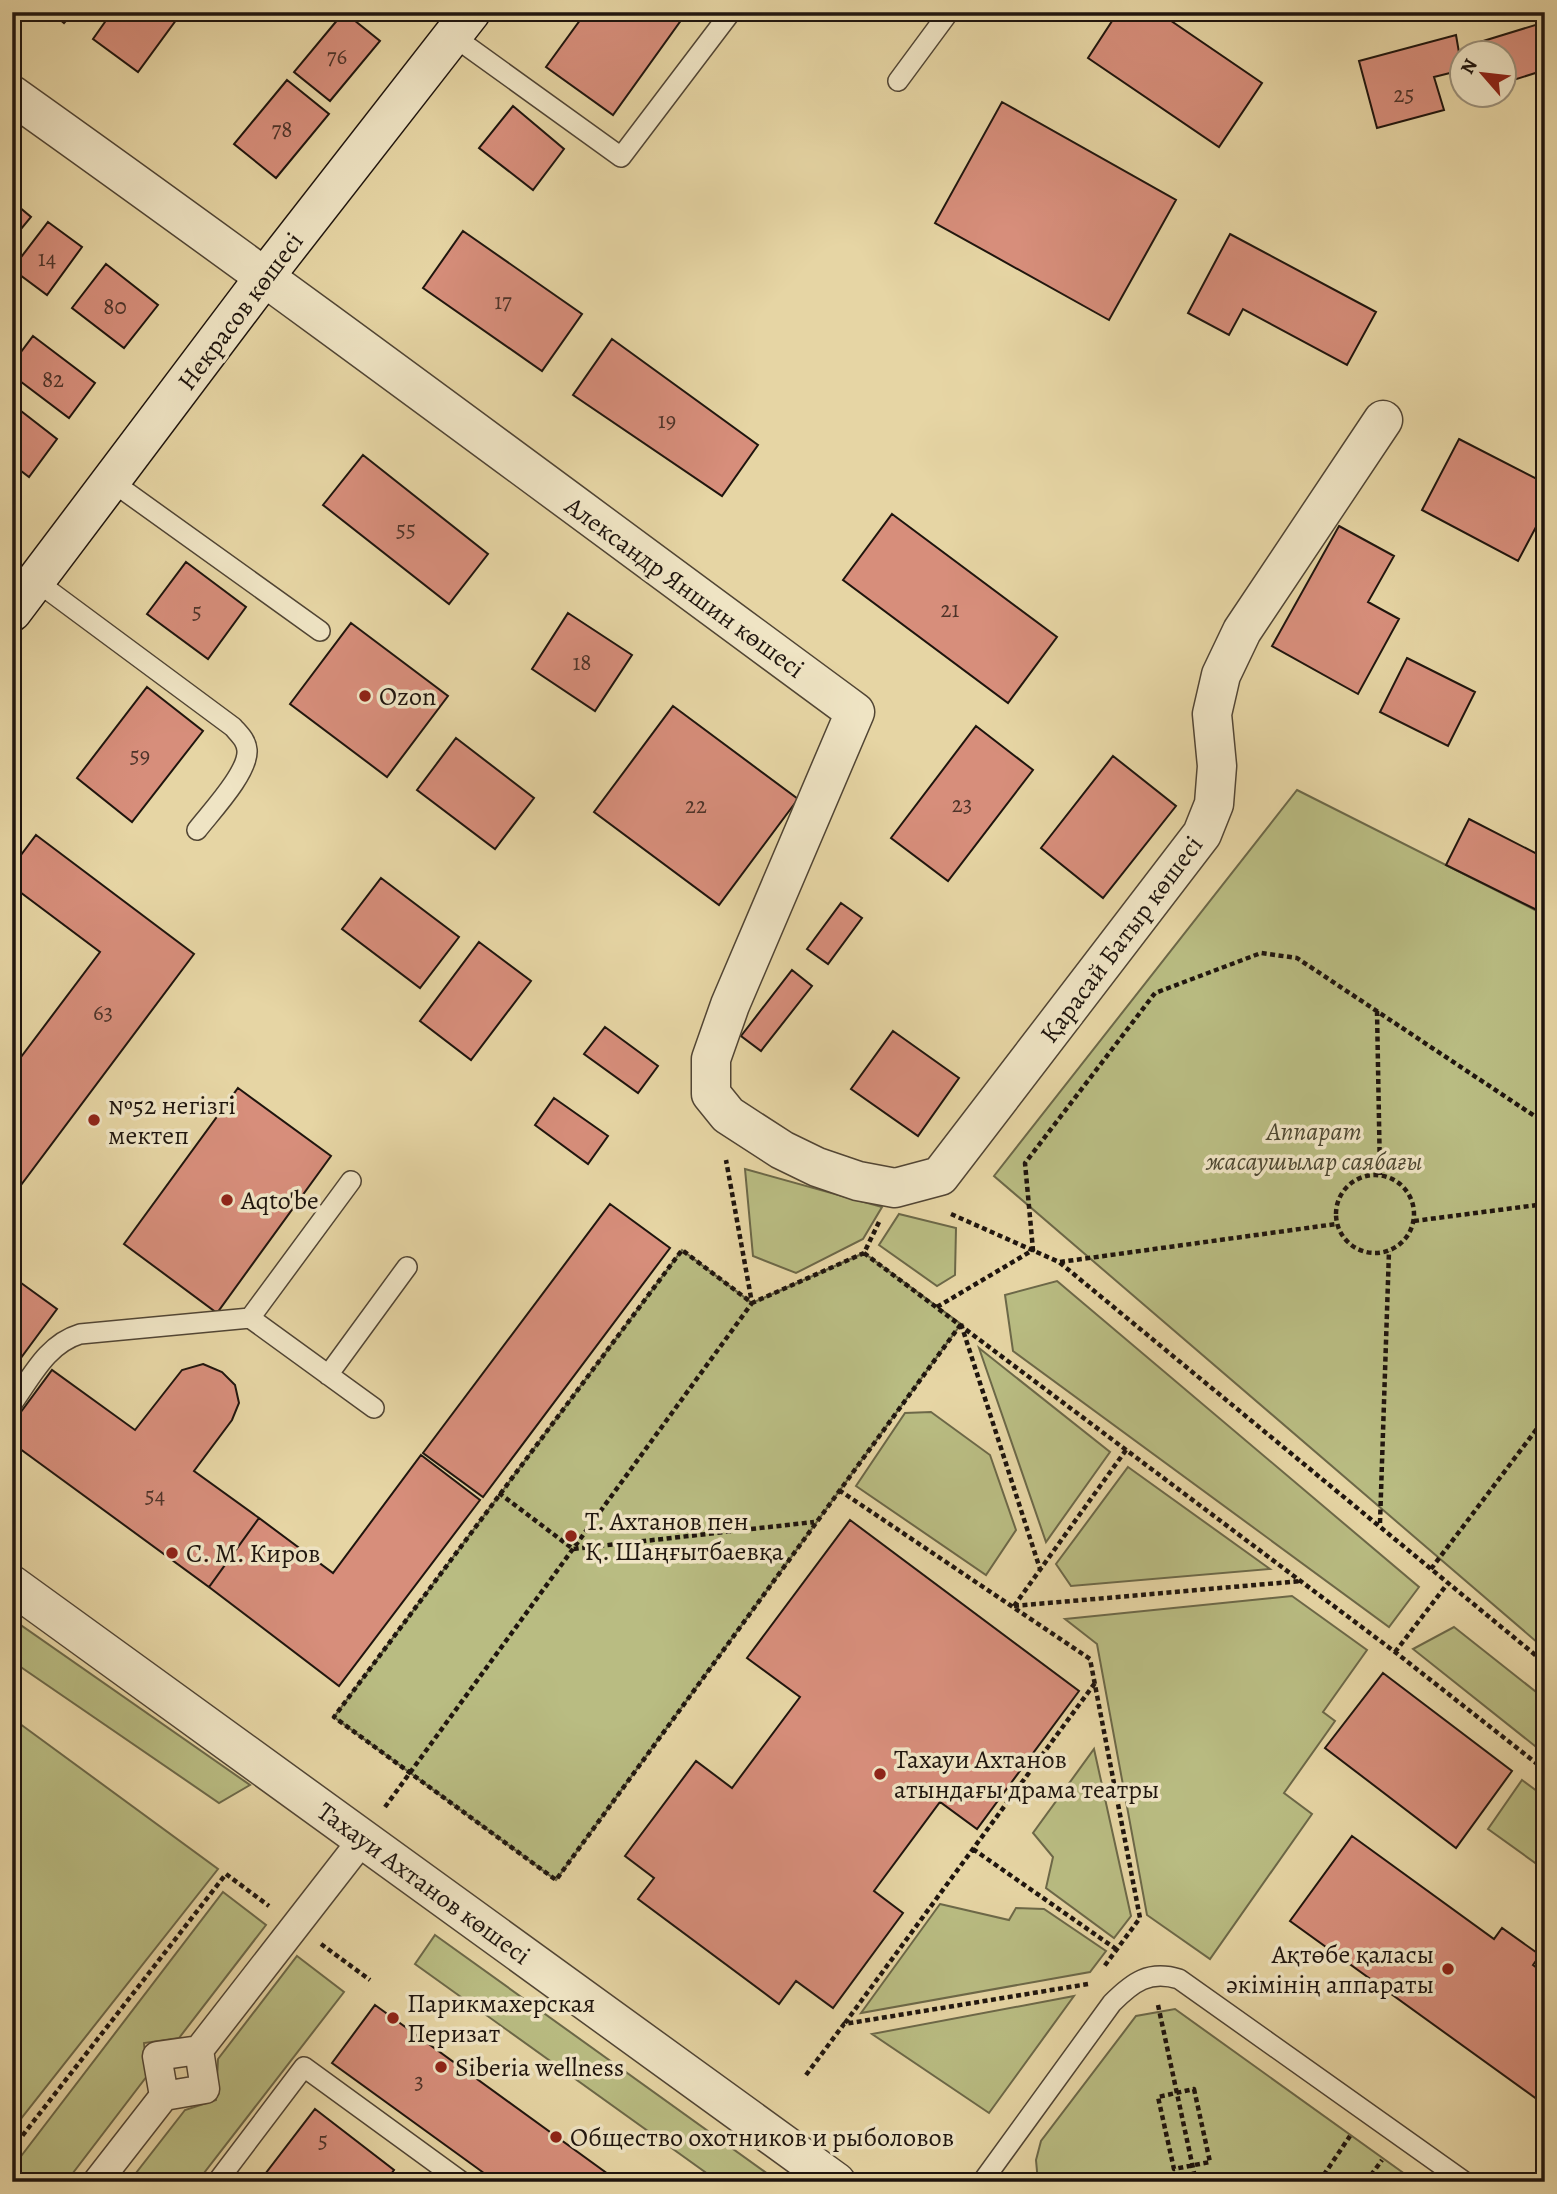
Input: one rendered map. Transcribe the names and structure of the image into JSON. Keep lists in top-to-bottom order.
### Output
{
  "streets": {
    "street": [
      "Некрасов көшесі",
      "Александр Яншин көшесі",
      "Қарасай Батыр көшесі",
      "Тахауи Ахтанов көшесі"
    ]
  },
  "crossings": [
    ["Некрасов көшесі", "Александр Яншин көшесі"],
    ["Александр Яншин көшесі", "Қарасай Батыр көшесі"]
  ],
  "parks": ["Аппарат жасаушылар саябағы"],
  "places": [
    "Ozon",
    "№52 негізгі мектеп",
    "Aqto'be",
    "Т. Ахтанов пен Қ. Шаңғытбаевқа",
    "С. М. Киров",
    "Тахауи Ахтанов атындағы драма театры",
    "Ақтөбе қаласы әкімінің аппараты",
    "Парикмахерская Перизат",
    "Siberia wellness",
    "Общество охотников и рыболовов"
  ],
  "house_numbers": [
    "76",
    "25",
    "78",
    "14",
    "17",
    "80",
    "82",
    "19",
    "55",
    "21",
    "5",
    "18",
    "59",
    "23",
    "22",
    "63",
    "54",
    "3",
    "5"
  ],
  "north": "top left"
}
